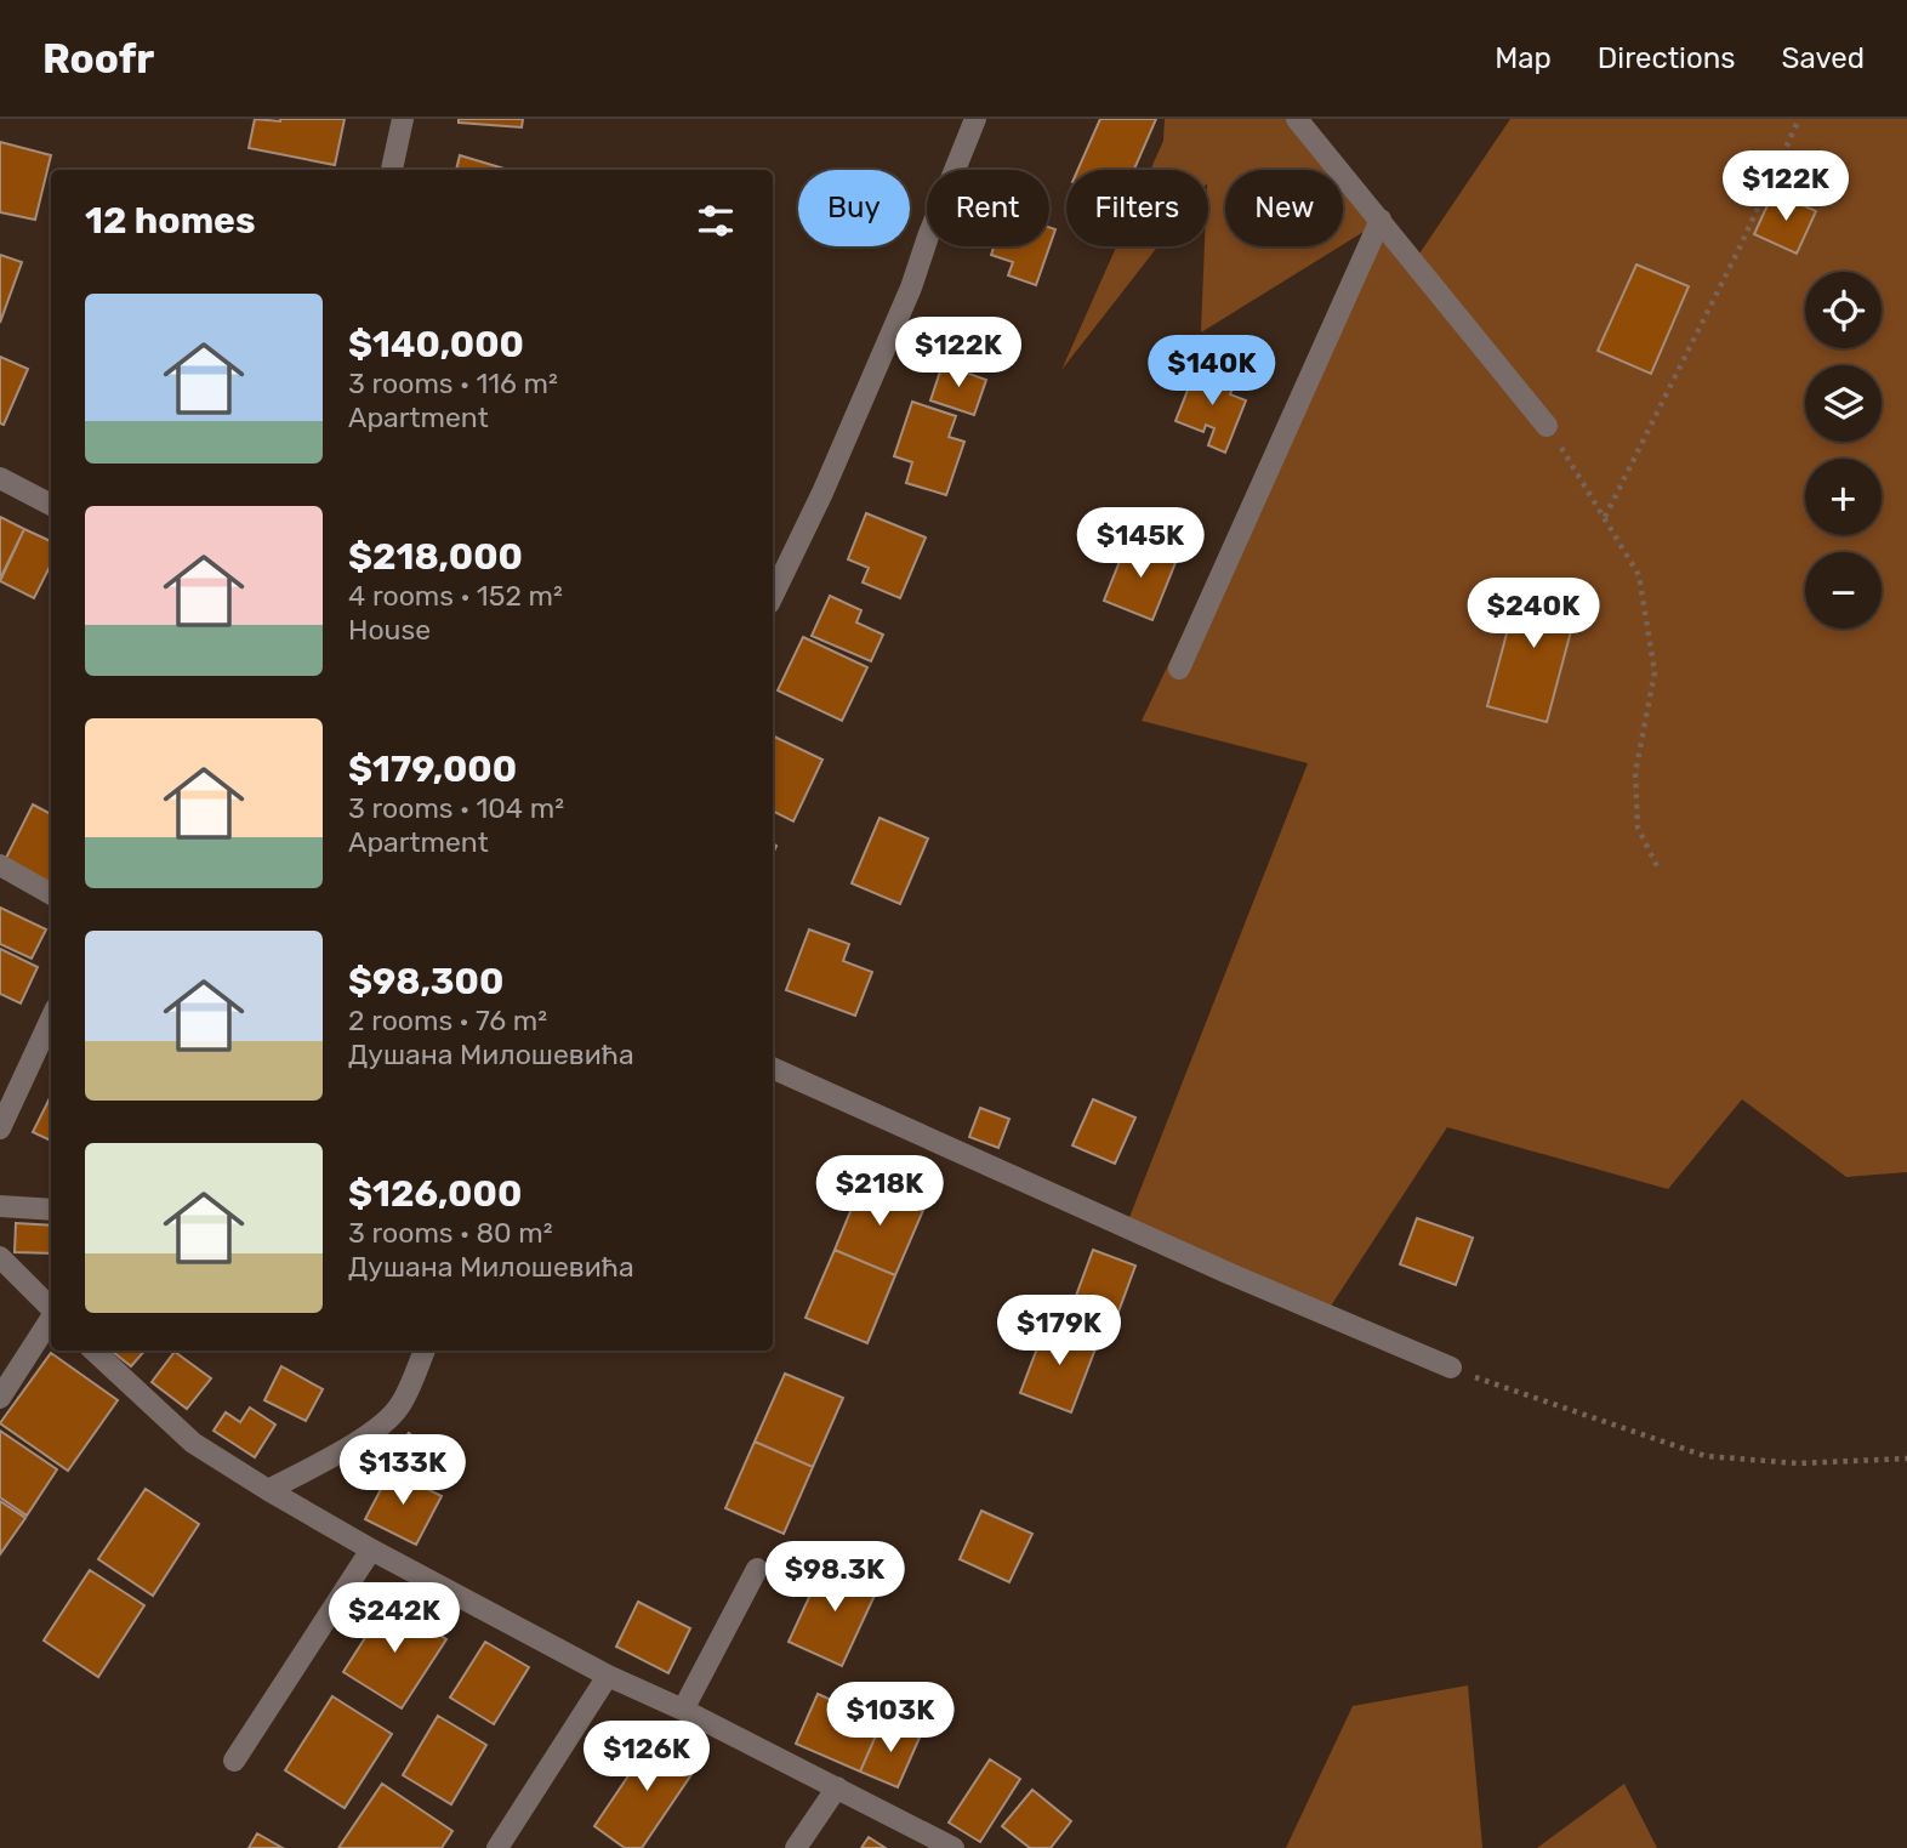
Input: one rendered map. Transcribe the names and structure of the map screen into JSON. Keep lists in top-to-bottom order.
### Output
{
  "page": {
    "header": "Roofr",
    "nav": ["Map", "Directions", "Saved"],
    "price": [
      "$122K",
      "$122K",
      "$140K",
      "$145K",
      "$240K",
      "$218K",
      "$179K",
      "$133K",
      "$98.3K",
      "$242K",
      "$103K",
      "$126K"
    ],
    "chip": [
      "Buy",
      "Rent",
      "Filters",
      "New"
    ],
    "heading": "12 homes",
    "map_buttons": ["+", "−"],
    "list": [
      {
        "name": "$140,000",
        "note": "3 rooms · 116 m² · Apartment"
      },
      {
        "name": "$218,000",
        "note": "4 rooms · 152 m² · House"
      },
      {
        "name": "$179,000",
        "note": "3 rooms · 104 m² · Apartment"
      },
      {
        "name": "$98,300",
        "note": "2 rooms · 76 m² · Душана Милошевића"
      },
      {
        "name": "$126,000",
        "note": "3 rooms · 80 m² · Душана Милошевића"
      }
    ]
  }
}
